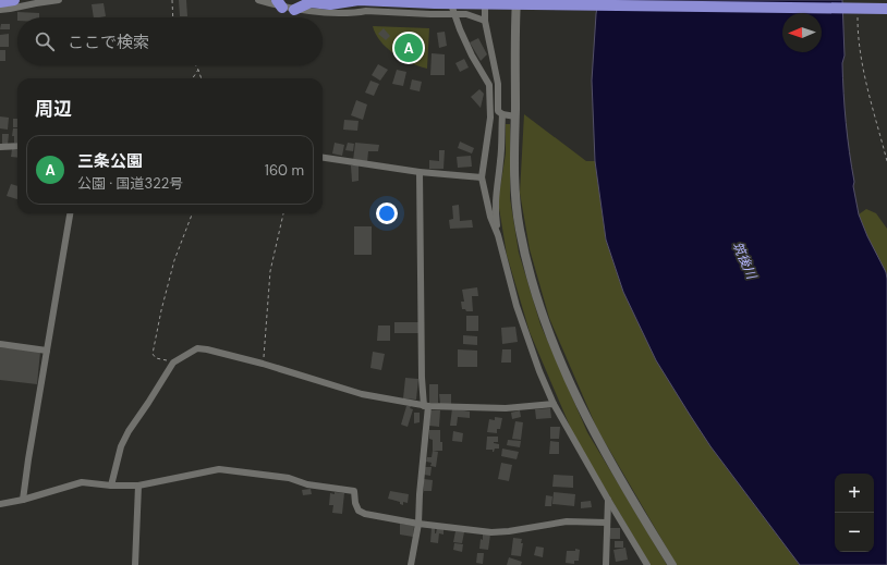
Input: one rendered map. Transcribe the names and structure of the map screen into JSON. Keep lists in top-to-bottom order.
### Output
{
  "water": ["筑後川"],
  "north": "left",
  "page": {
    "search": "ここで検索",
    "pins": "A",
    "heading": "周辺",
    "list": [
      {
        "mark": "A",
        "name": "三条公園",
        "note": "公園 · 国道322号",
        "value": "160 m"
      }
    ],
    "map_buttons": ["+", "−"]
  }
}
